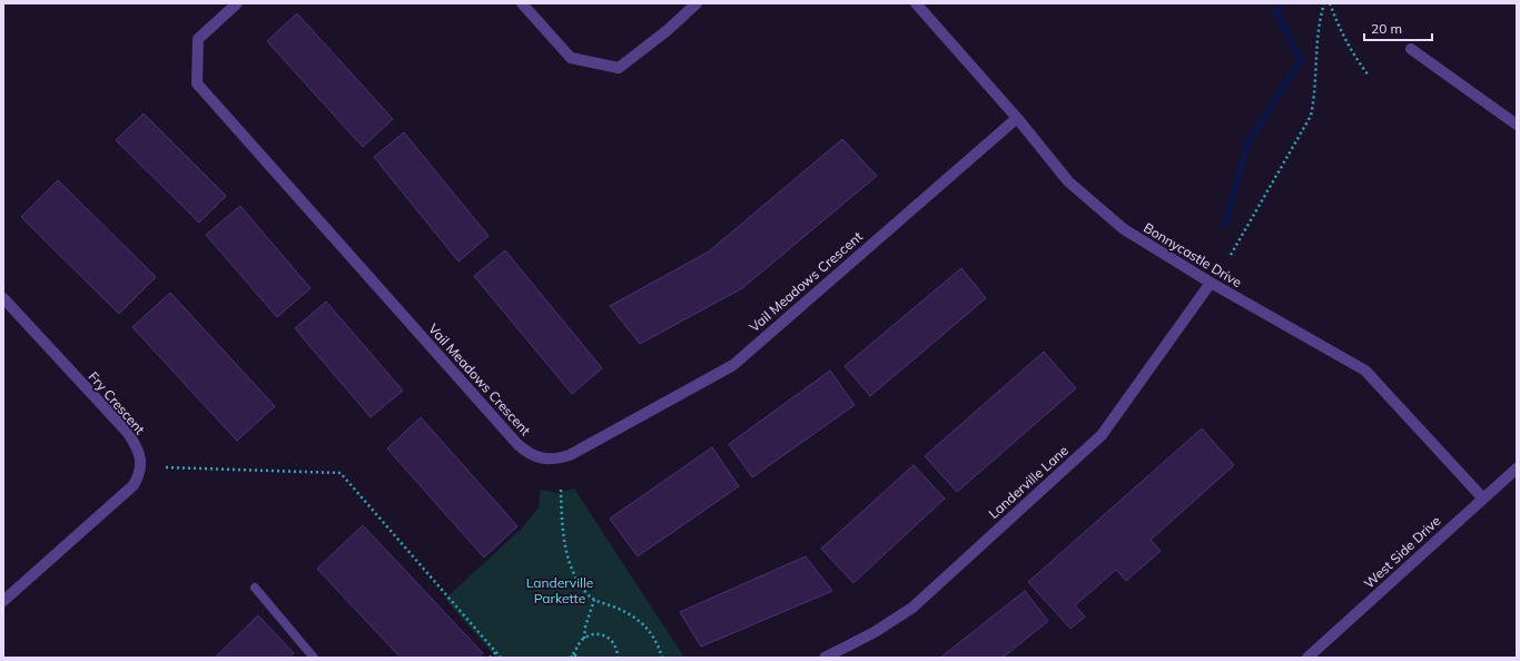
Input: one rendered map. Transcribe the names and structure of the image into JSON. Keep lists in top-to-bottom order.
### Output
{
  "streets": {
    "street": [
      "Bonnycastle Drive",
      "Vail Meadows Crescent",
      "Fry Crescent",
      "Landerville Lane",
      "West Side Drive"
    ]
  },
  "crossings": [
    ["Bonnycastle Drive", "Vail Meadows Crescent"],
    ["Bonnycastle Drive", "Landerville Lane"],
    ["Bonnycastle Drive", "West Side Drive"]
  ],
  "parks": ["Landerville Parkette"],
  "scale_bar": "20 m"
}
